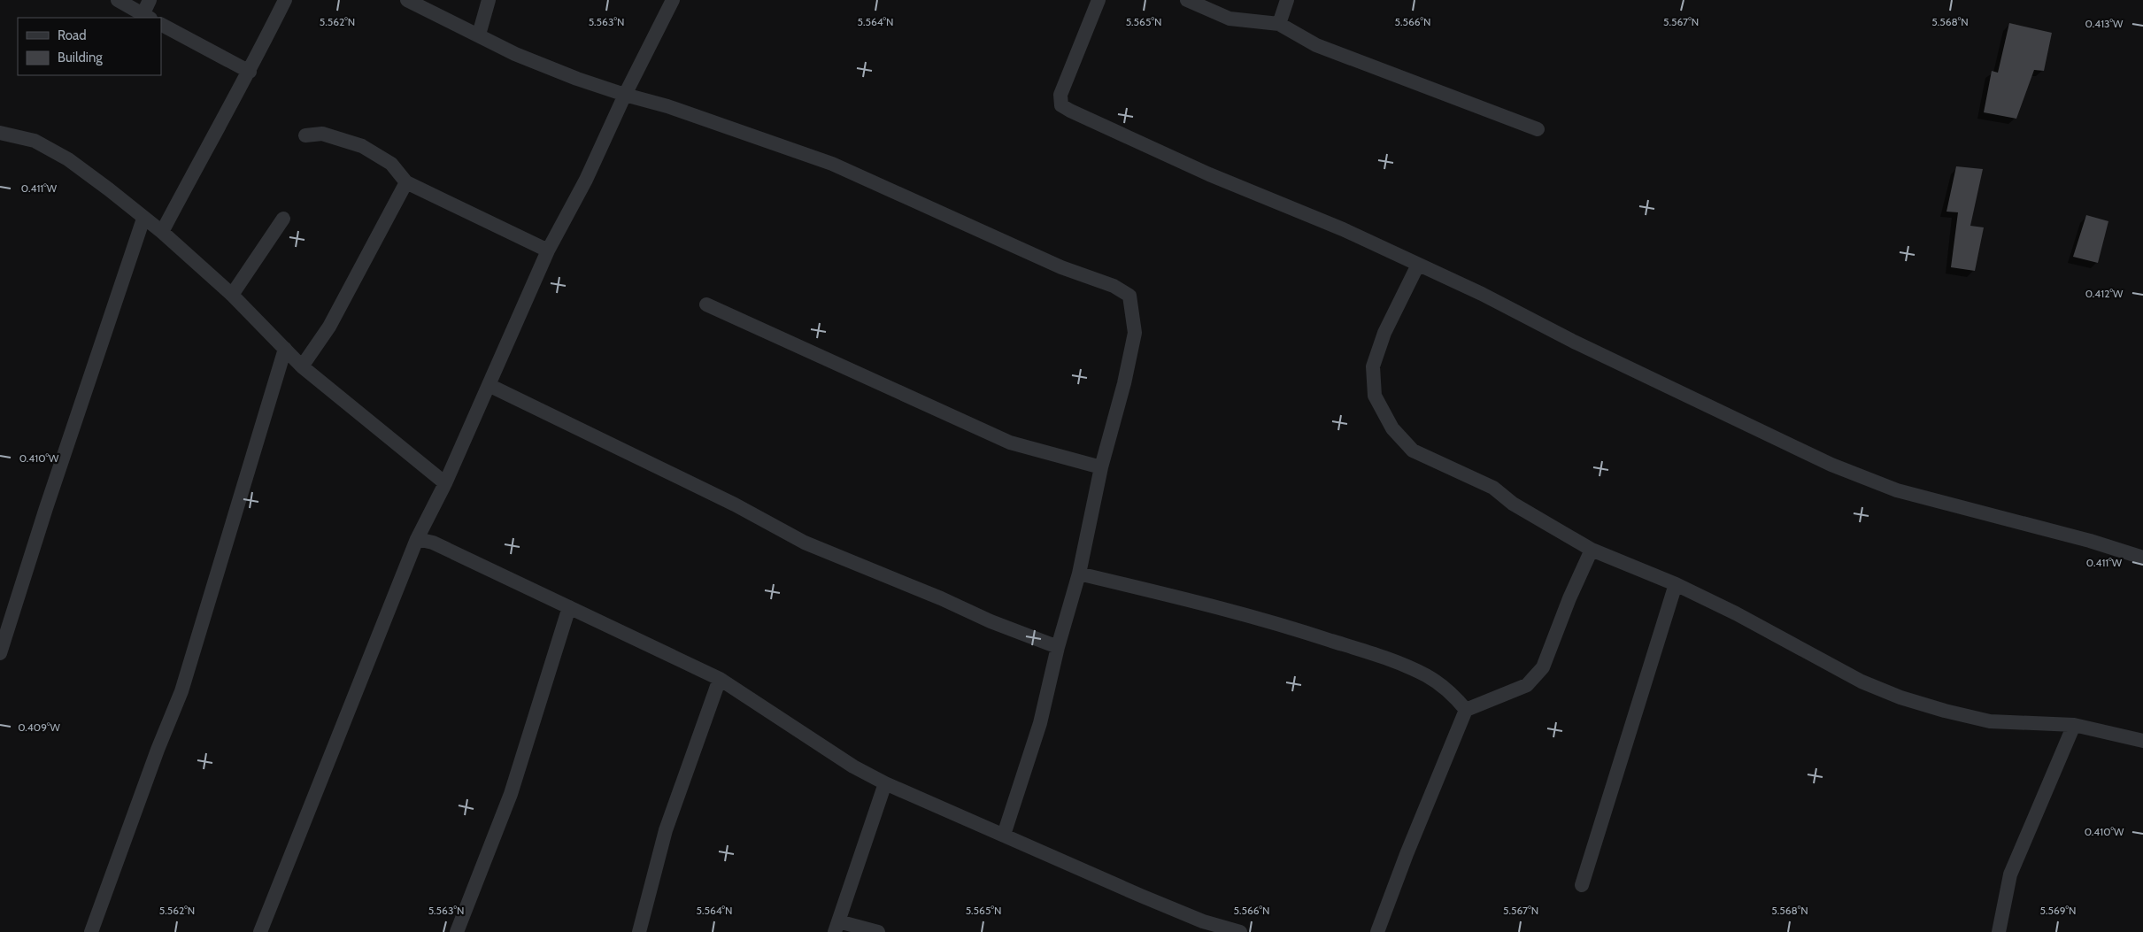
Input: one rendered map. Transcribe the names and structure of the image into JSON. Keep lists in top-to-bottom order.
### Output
{
  "legend": ["Road", "Building"],
  "coordinates": [
    "5.562°N",
    "5.563°N",
    "5.564°N",
    "5.565°N",
    "5.566°N",
    "5.567°N",
    "5.568°N",
    "0.413°W",
    "0.411°W",
    "0.412°W",
    "0.410°W",
    "0.409°W",
    "5.569°N"
  ]
}
